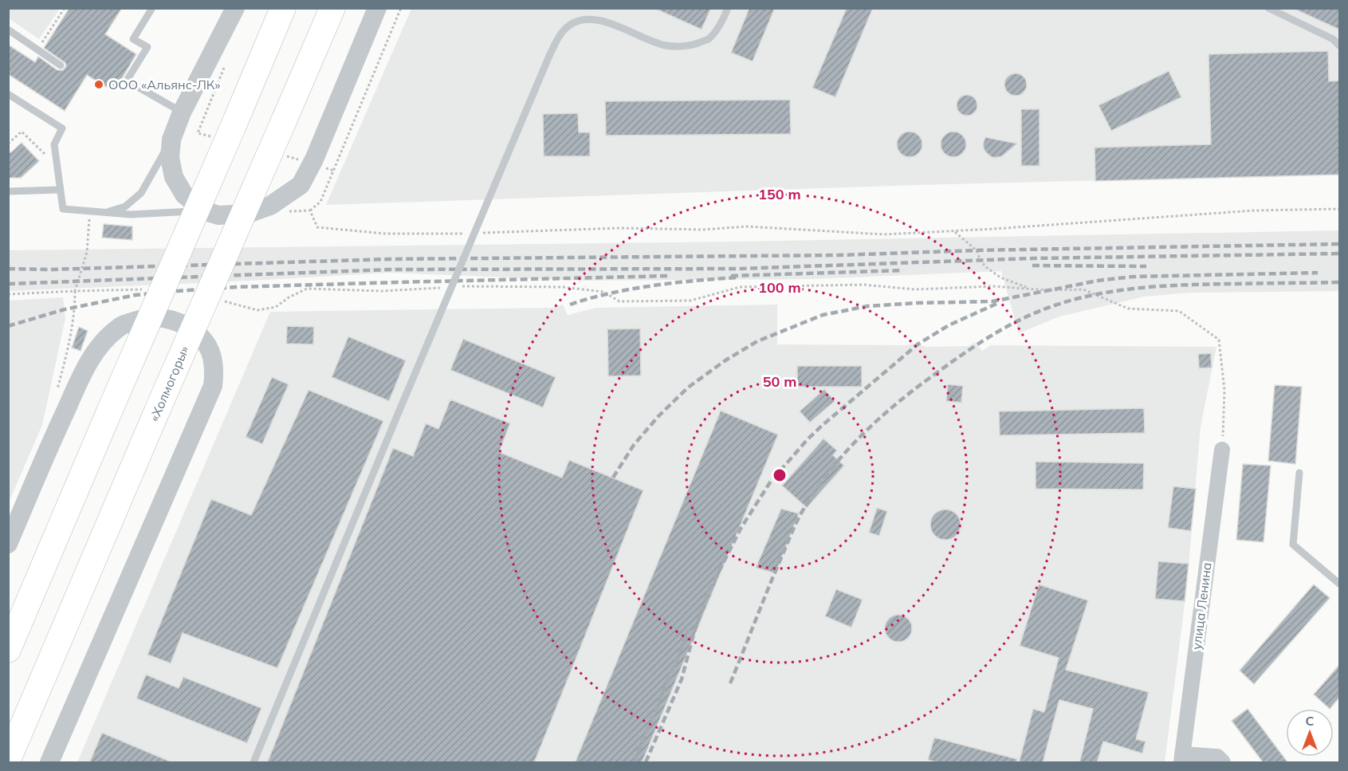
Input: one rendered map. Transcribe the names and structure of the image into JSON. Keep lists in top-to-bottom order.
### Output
{
  "streets": {
    "highway": ["«Холмогоры»"],
    "street": ["улица Ленина"]
  },
  "places": ["ООО «Альянс-ЛК»"],
  "north": "top",
  "rings": ["150 m", "100 m", "50 m"]
}
